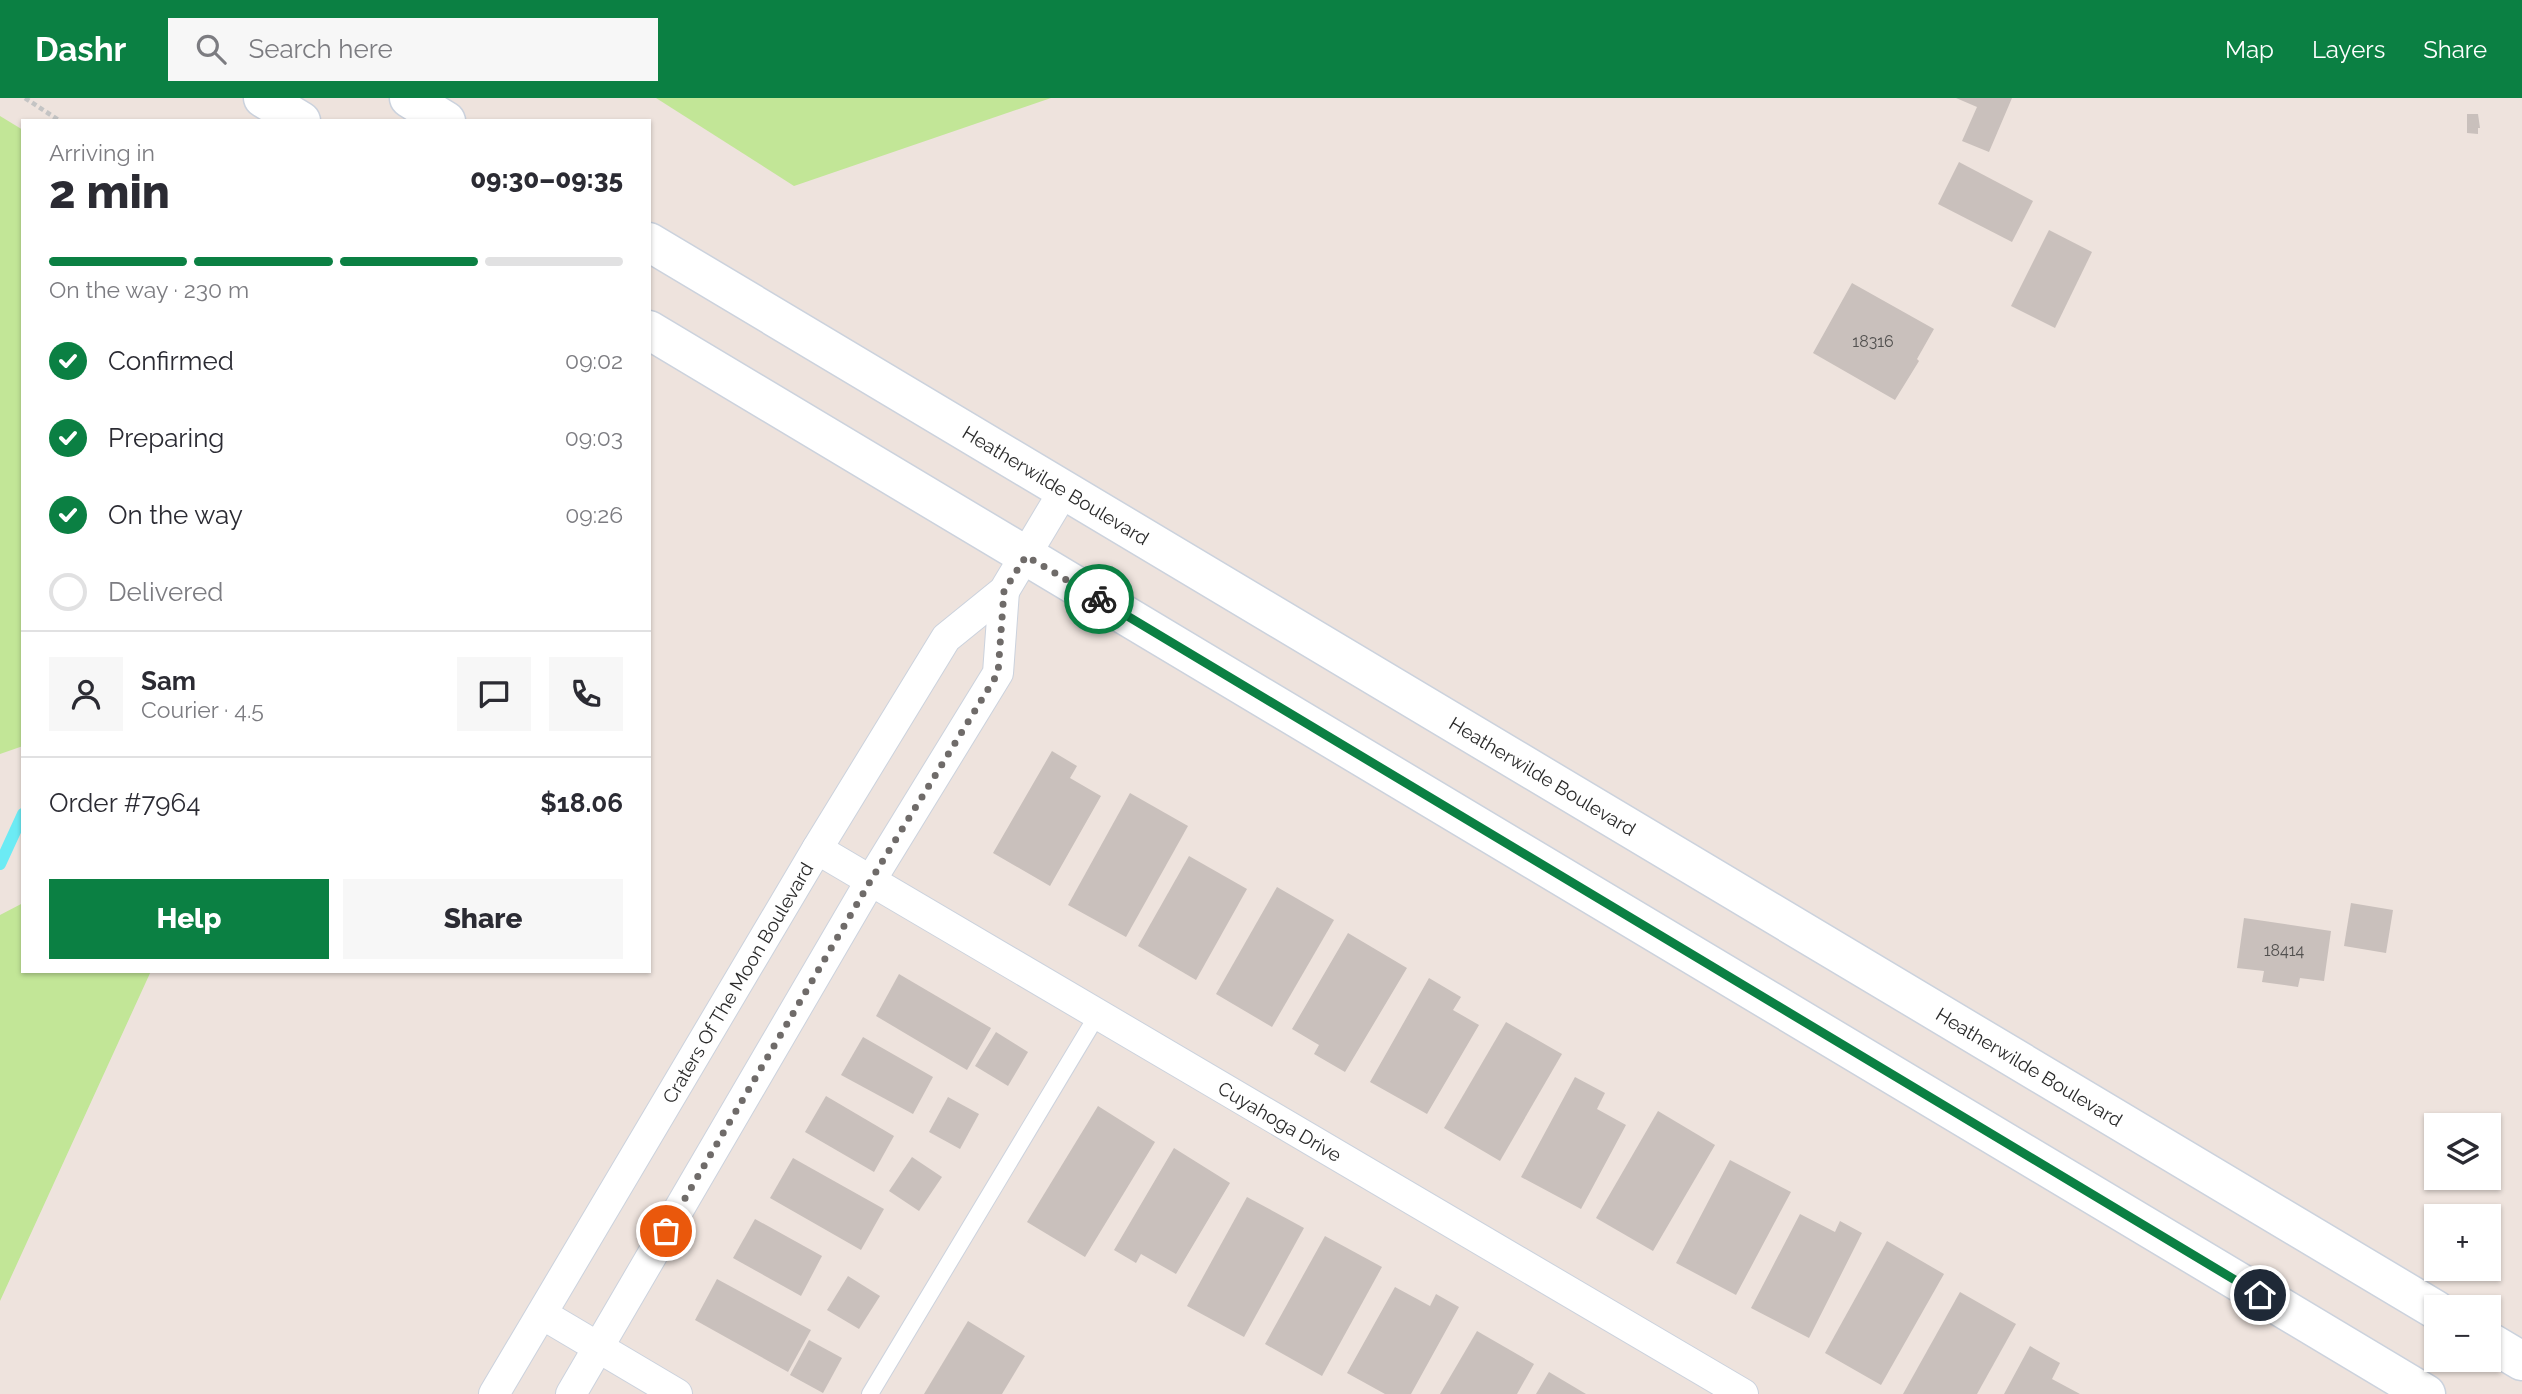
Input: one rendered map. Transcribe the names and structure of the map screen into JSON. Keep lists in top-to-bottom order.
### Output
{
  "streets": {
    "main road": ["Heatherwilde Boulevard"],
    "street": ["Craters Of The Moon Boulevard", "Cuyahoga Drive"]
  },
  "crossings": [
    ["Heatherwilde Boulevard", "Craters Of The Moon Boulevard"],
    ["Craters Of The Moon Boulevard", "Cuyahoga Drive"]
  ],
  "house_numbers": ["18316", "18414"],
  "page": {
    "header": "Dashr",
    "search": "Search here",
    "nav": ["Map", "Layers", "Share"],
    "heading": ["2 min", "Arriving in", "09:30–09:35"],
    "panel": [
      "Sam",
      "Courier · 4.5",
      "Order #7964",
      "$18.06"
    ],
    "bar": "On the way · 230 m",
    "list": [
      ["Confirmed", "09:02"],
      ["Preparing", "09:03"],
      ["On the way", "09:26"],
      "Delivered"
    ],
    "buttons": ["Help", "Share"],
    "map_buttons": ["+", "−"]
  }
}
